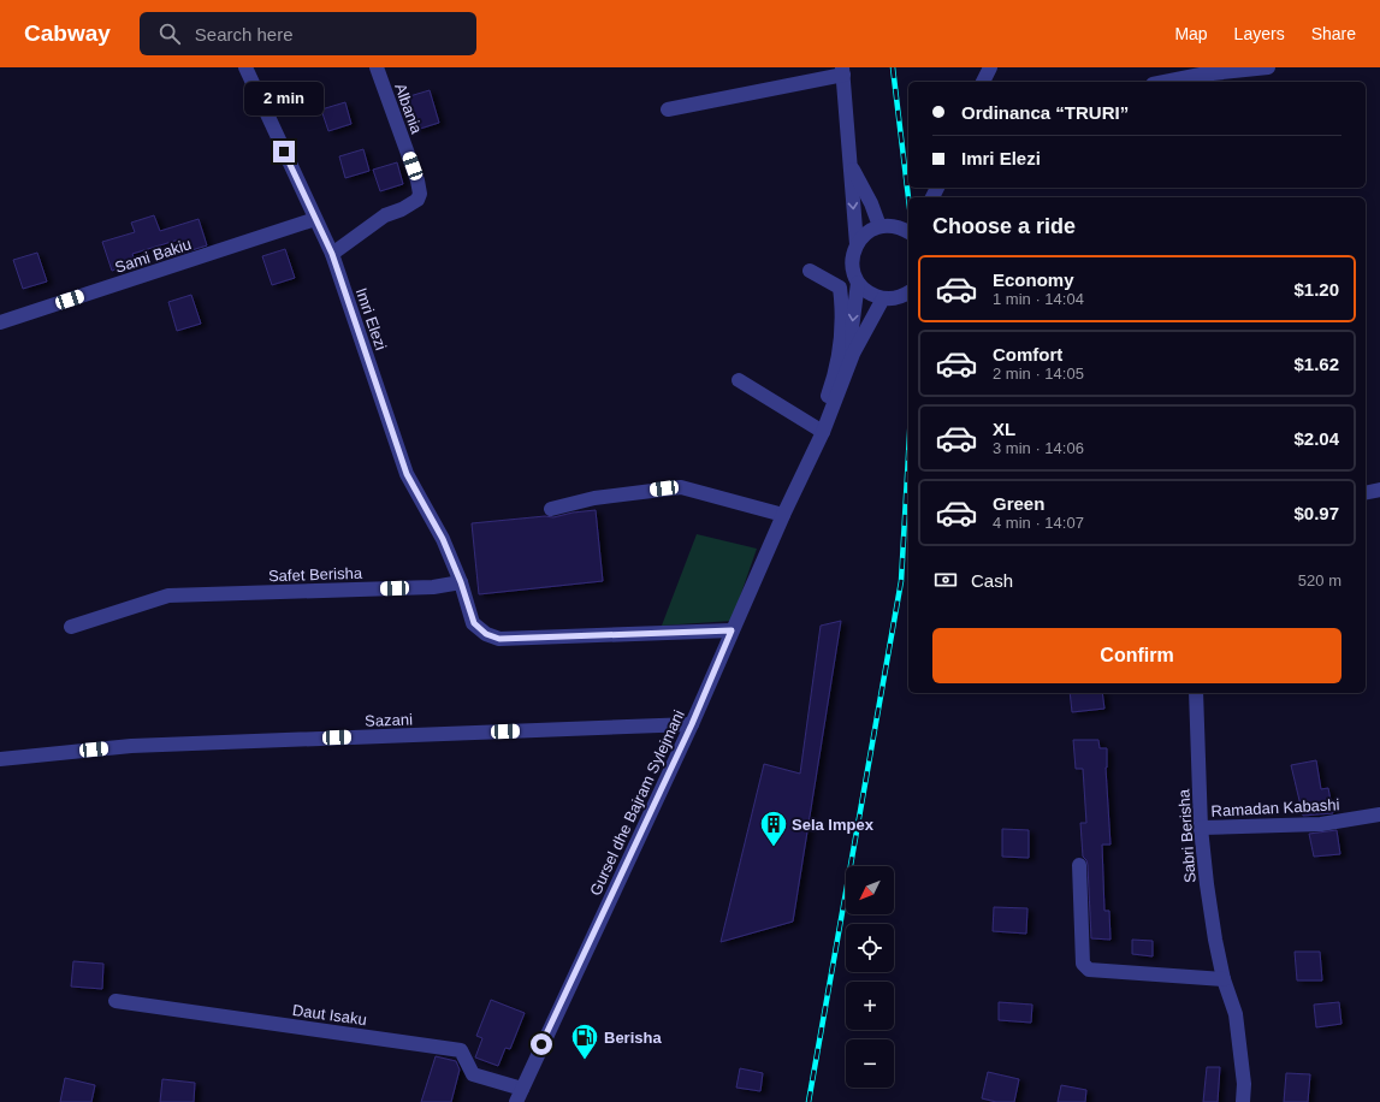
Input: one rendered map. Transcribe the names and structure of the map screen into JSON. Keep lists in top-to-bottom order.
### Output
{
  "streets": {
    "street": [
      "Albania",
      "Sami Bakiu",
      "Imri Elezi",
      "Safet Berisha",
      "Sazani",
      "Gursel dhe Bajram Sylejmani",
      "Ramadan Kabashi",
      "Sabri Berisha",
      "Daut Isaku"
    ]
  },
  "crossings": [
    ["Albania", "Imri Elezi"],
    ["Sami Bakiu", "Imri Elezi"],
    ["Imri Elezi", "Safet Berisha"],
    ["Sazani", "Gursel dhe Bajram Sylejmani"],
    ["Gursel dhe Bajram Sylejmani", "Daut Isaku"],
    ["Ramadan Kabashi", "Sabri Berisha"]
  ],
  "places": {
    "building": ["Sela Impex"],
    "fuel station": ["Berisha"]
  },
  "north": "bottom left",
  "page": {
    "header": "Cabway",
    "search": "Search here",
    "nav": ["Map", "Layers", "Share"],
    "bubble": "2 min",
    "banner": ["Ordinanca “TRURI”", "Imri Elezi"],
    "heading": "Choose a ride",
    "list": [
      {
        "name": "Economy",
        "note": "1 min · 14:04",
        "value": "$1.20"
      },
      {
        "name": "Comfort",
        "note": "2 min · 14:05",
        "value": "$1.62"
      },
      {
        "name": "XL",
        "note": "3 min · 14:06",
        "value": "$2.04"
      },
      {
        "name": "Green",
        "note": "4 min · 14:07",
        "value": "$0.97"
      }
    ],
    "pay": ["Cash", "520 m"],
    "buttons": "Confirm",
    "map_buttons": ["+", "−"]
  }
}
